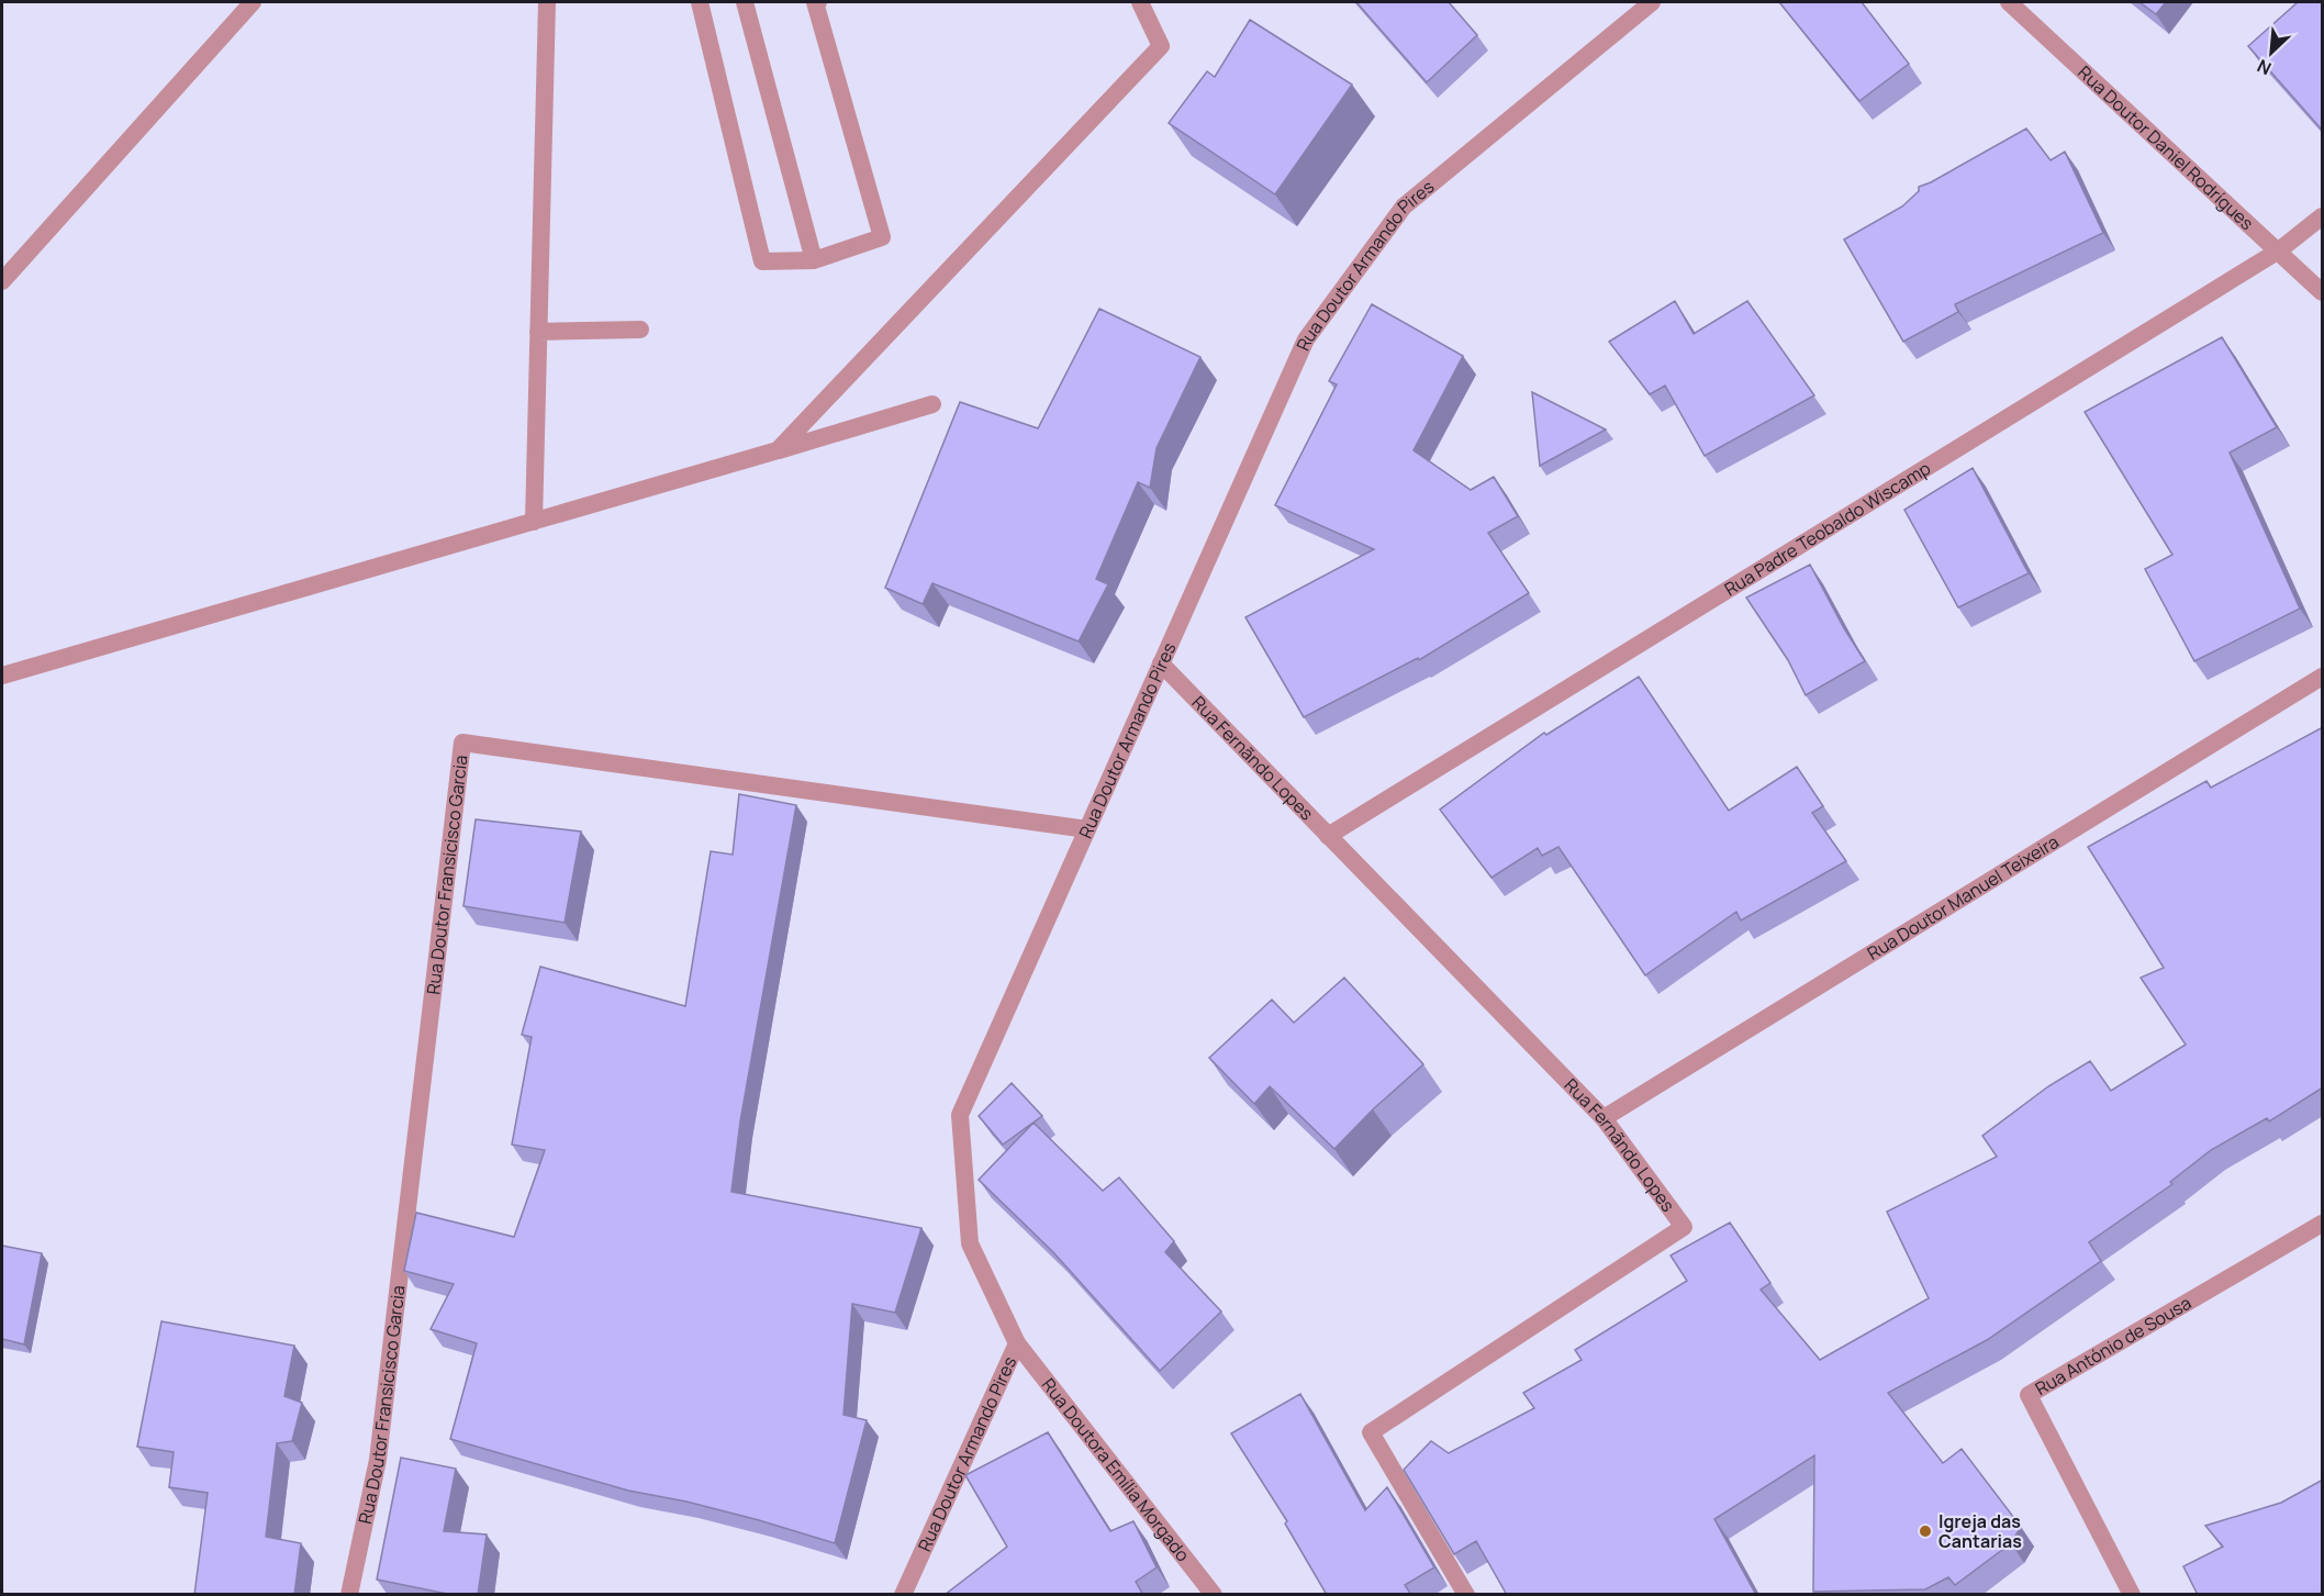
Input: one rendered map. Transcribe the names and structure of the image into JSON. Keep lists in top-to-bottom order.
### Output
{
  "streets": {
    "street": [
      "Rua Doutor Daniel Rodrígues",
      "Rua Doutor Armando Pires",
      "Rua Padre Teobaldo Wiscamp",
      "Rua Fernãndo Lopes",
      "Rua Doutor Fransicisco Garcia",
      "Rua Doutor Manuel Teixeira",
      "Rua António de Sousa",
      "Rua Doutora Emília Morgado"
    ]
  },
  "crossings": [
    ["Rua Doutor Daniel Rodrígues", "Rua Padre Teobaldo Wiscamp"],
    ["Rua Doutor Armando Pires", "Rua Fernãndo Lopes"],
    ["Rua Doutor Armando Pires", "Rua Doutor Fransicisco Garcia"],
    ["Rua Doutor Armando Pires", "Rua Doutora Emília Morgado"],
    ["Rua Padre Teobaldo Wiscamp", "Rua Fernãndo Lopes"],
    ["Rua Fernãndo Lopes", "Rua Doutor Manuel Teixeira"]
  ],
  "places": ["Igreja das Cantarias"],
  "north": "bottom left"
}
